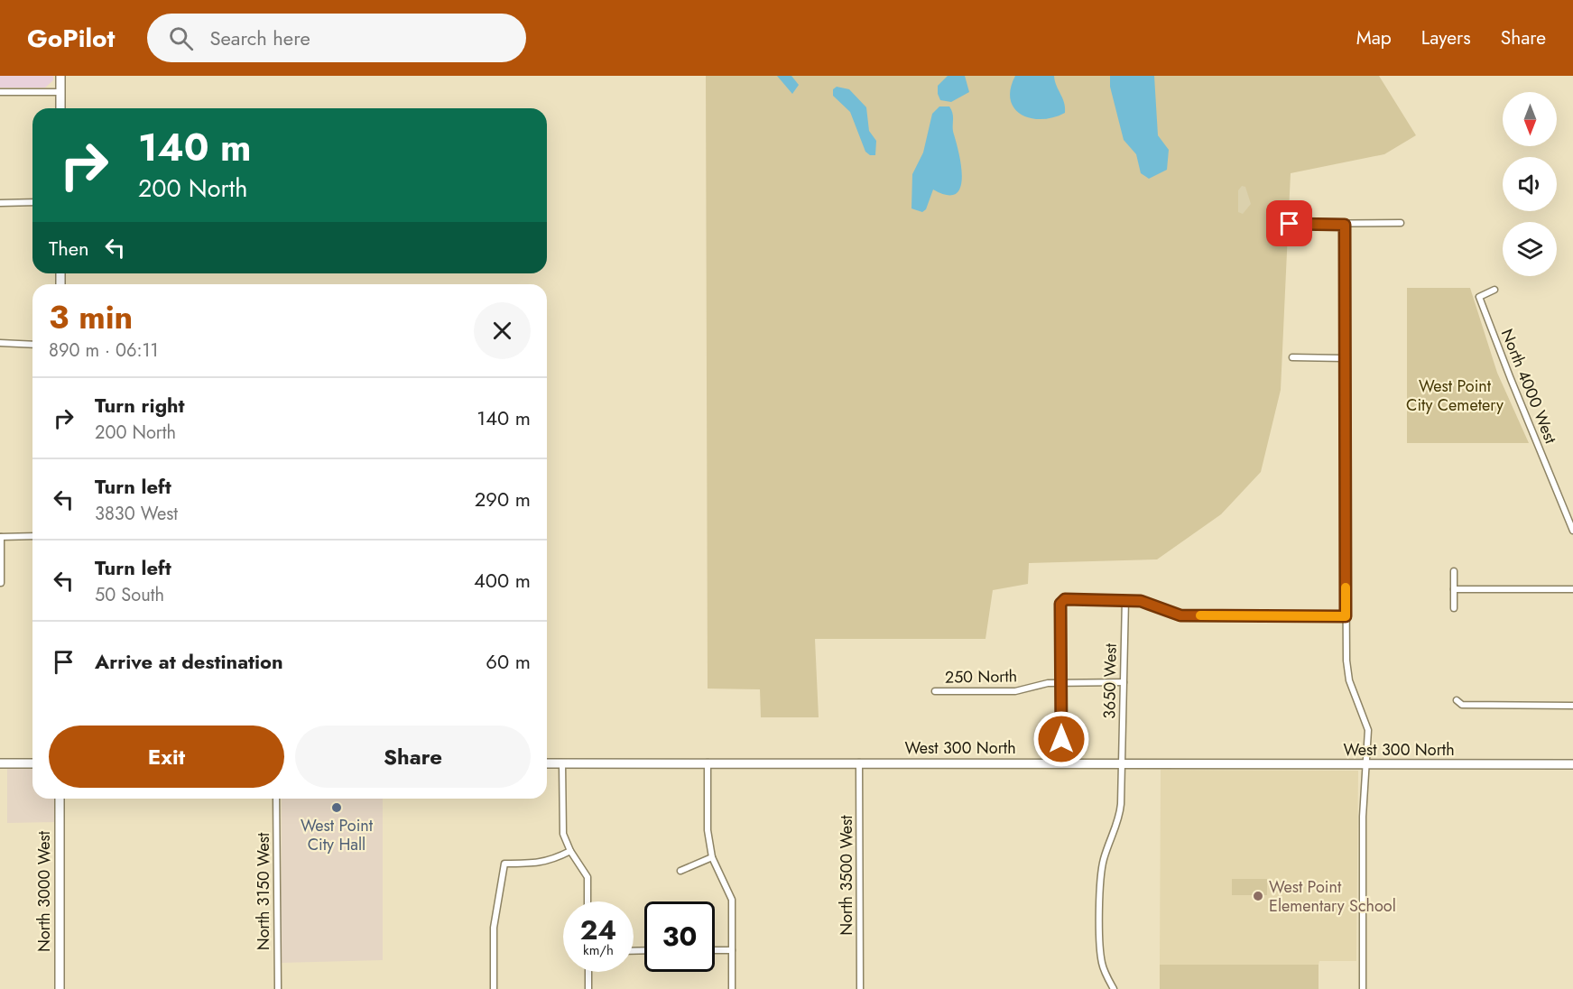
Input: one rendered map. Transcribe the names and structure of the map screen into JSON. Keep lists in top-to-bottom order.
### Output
{
  "streets": {
    "main road": ["West 300 North", "North 3000 West"],
    "street": [
      "North 4000 West",
      "250 North",
      "3650 West",
      "North 3500 West",
      "North 3150 West"
    ]
  },
  "crossings": [
    ["250 North", "3650 West"],
    ["3650 West", "West 300 North"],
    ["West 300 North", "North 3500 West"]
  ],
  "parks": ["West Point City Cemetery"],
  "places": ["West Point City Hall", "West Point Elementary School"],
  "north": "bottom",
  "page": {
    "header": "GoPilot",
    "search": "Search here",
    "nav": ["Map", "Layers", "Share"],
    "turn": ["140 m", "200 North"],
    "then": "Then",
    "heading": ["3 min", "890 m · 06:11"],
    "list": [
      {
        "name": "Turn right",
        "note": "200 North",
        "value": "140 m"
      },
      {
        "name": "Turn left",
        "note": "3830 West",
        "value": "290 m"
      },
      {
        "name": "Turn left",
        "note": "50 South",
        "value": "400 m"
      },
      {
        "name": "Arrive at destination",
        "value": "60 m"
      }
    ],
    "buttons": ["Exit", "Share"],
    "speed": "24 km/h",
    "limit": "30"
  }
}
